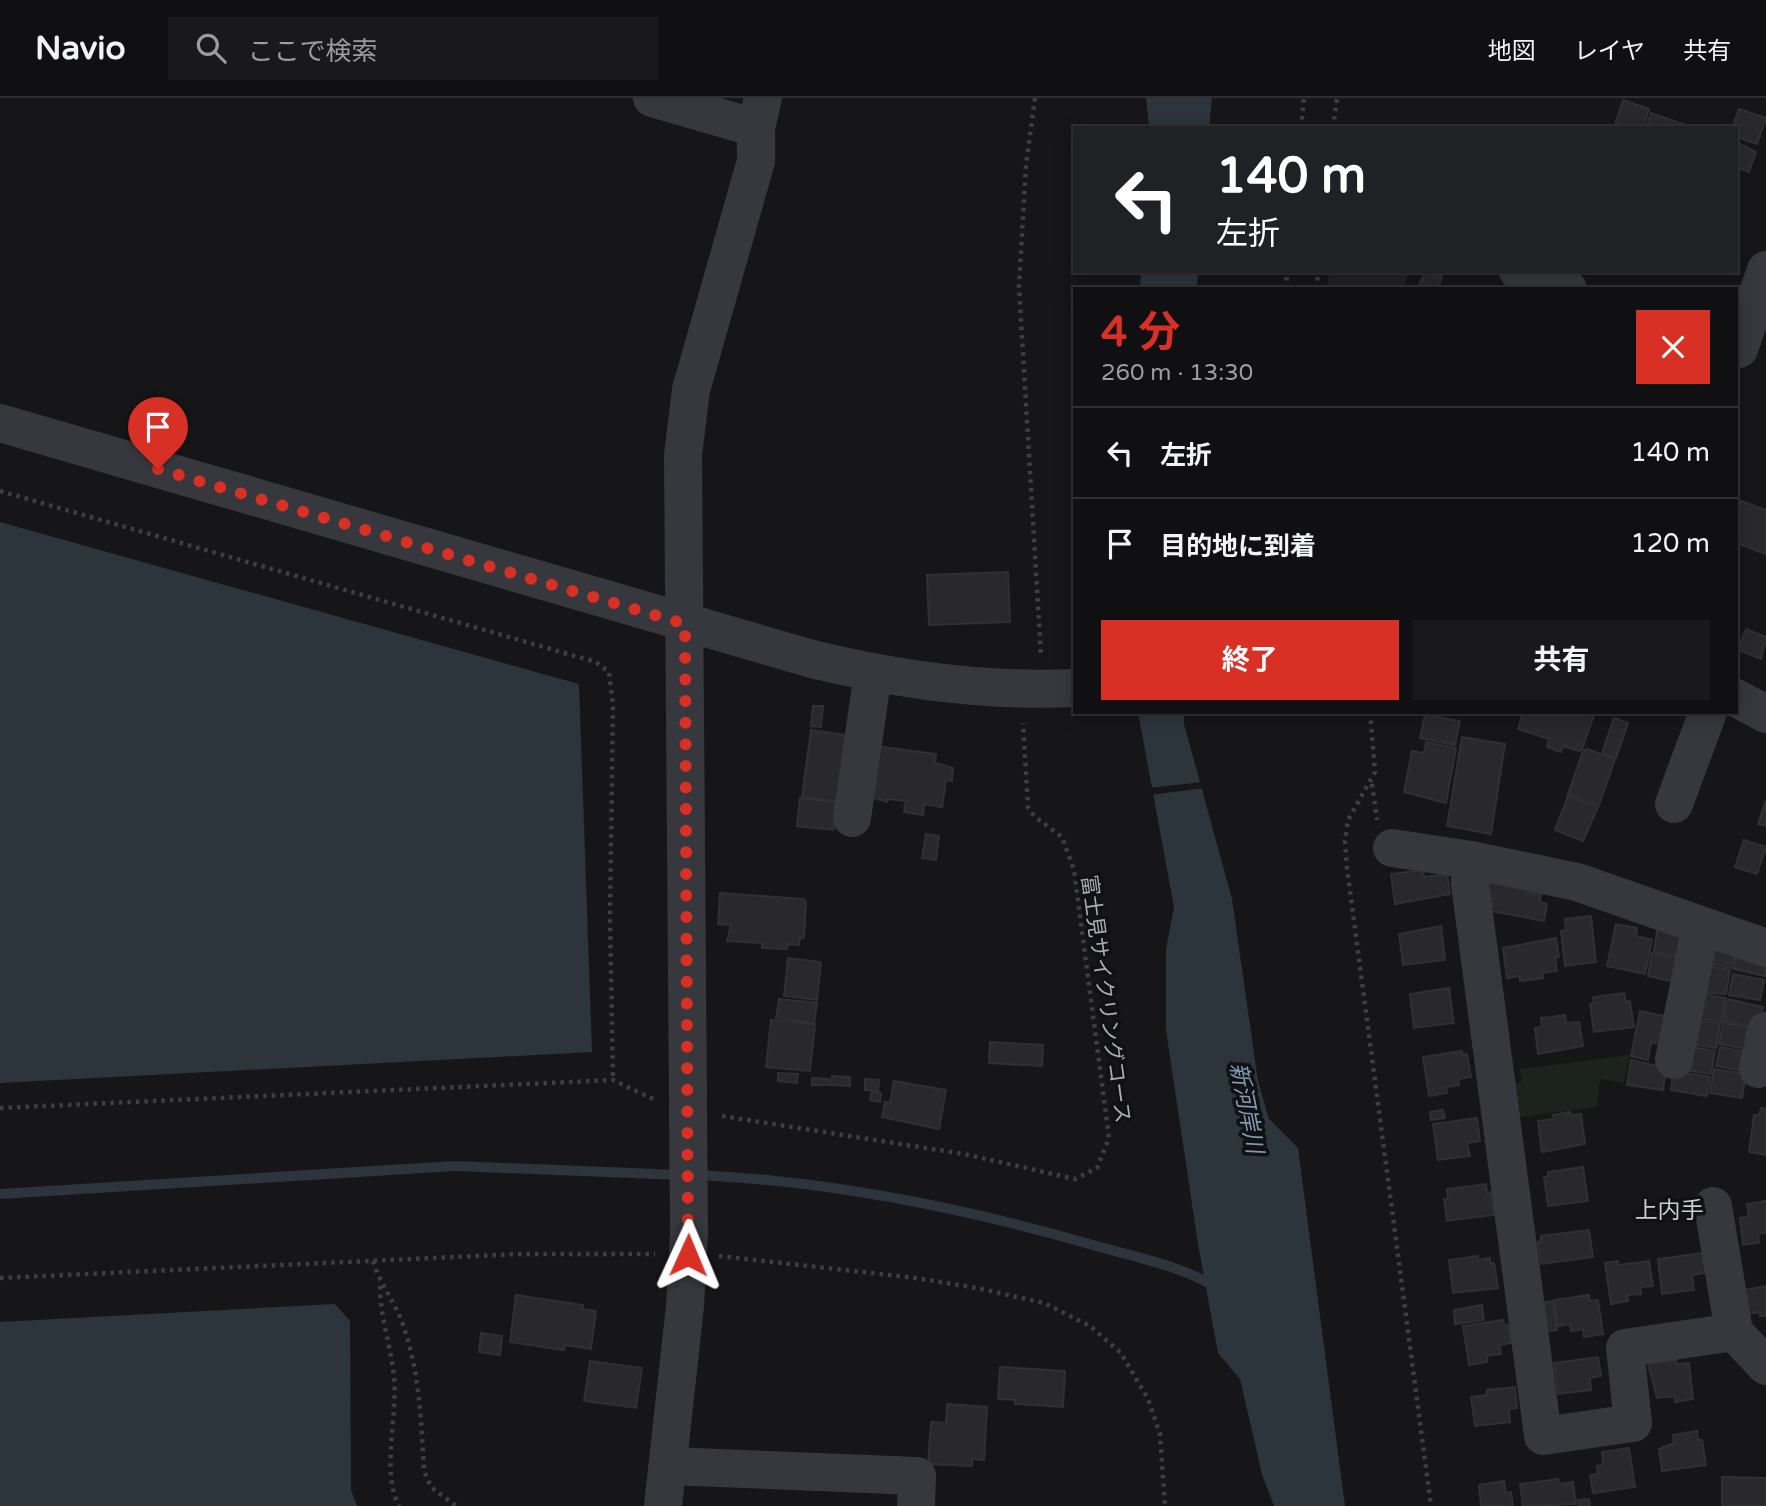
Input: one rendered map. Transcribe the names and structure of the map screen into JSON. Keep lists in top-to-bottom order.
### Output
{
  "streets": {
    "path": ["富士見サイクリングコース"]
  },
  "districts": ["上内手"],
  "water": ["新河岸川"],
  "page": {
    "header": "Navio",
    "search": "ここで検索",
    "nav": ["地図", "レイヤ", "共有"],
    "turn": ["140 m", "左折"],
    "heading": ["4 分", "260 m · 13:30"],
    "list": [
      {
        "name": "左折",
        "value": "140 m"
      },
      {
        "name": "目的地に到着",
        "value": "120 m"
      }
    ],
    "buttons": ["終了", "共有"]
  }
}
